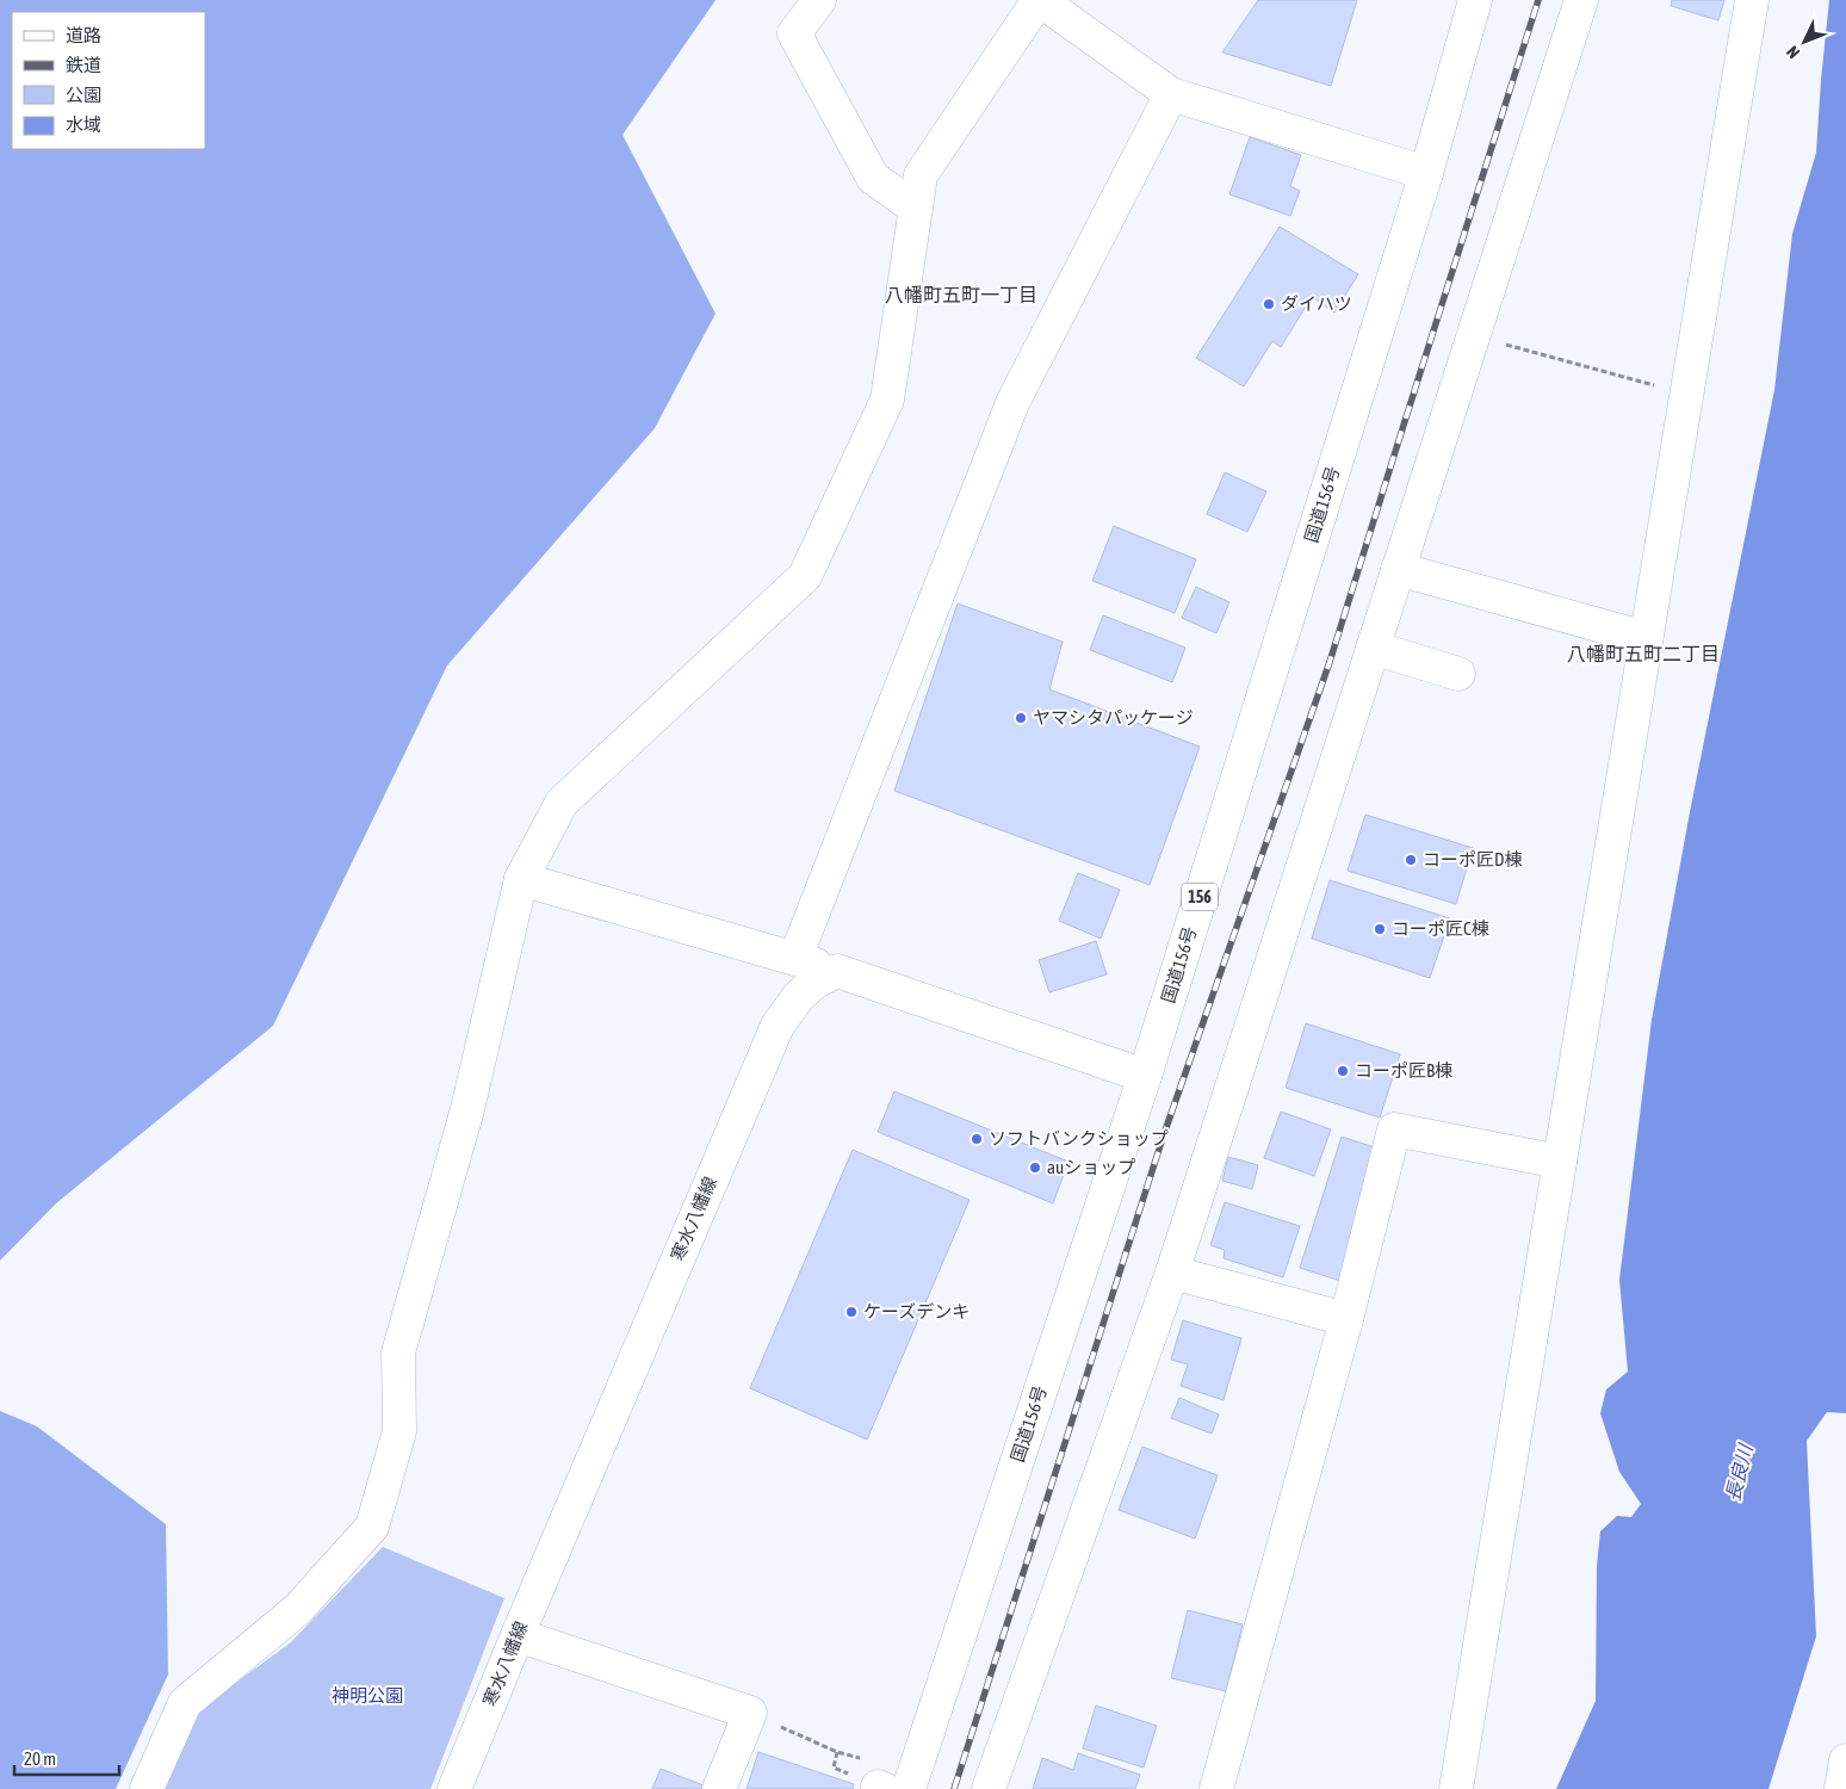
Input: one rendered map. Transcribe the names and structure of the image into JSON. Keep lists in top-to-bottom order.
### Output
{
  "streets": {
    "main road": ["国道156号", "156", "寒水八幡線"]
  },
  "districts": ["八幡町五町一丁目", "八幡町五町二丁目"],
  "water": ["長良川"],
  "parks": ["神明公園"],
  "places": [
    "ダイハツ",
    "ヤマシタパッケージ",
    "コーポ匠D棟",
    "コーポ匠C棟",
    "コーポ匠B棟",
    "ソフトバンクショップ",
    "auショップ",
    "ケーズデンキ"
  ],
  "legend": [
    "道路",
    "鉄道",
    "公園",
    "水域"
  ],
  "scale_bar": "20 m",
  "north": "bottom left"
}
